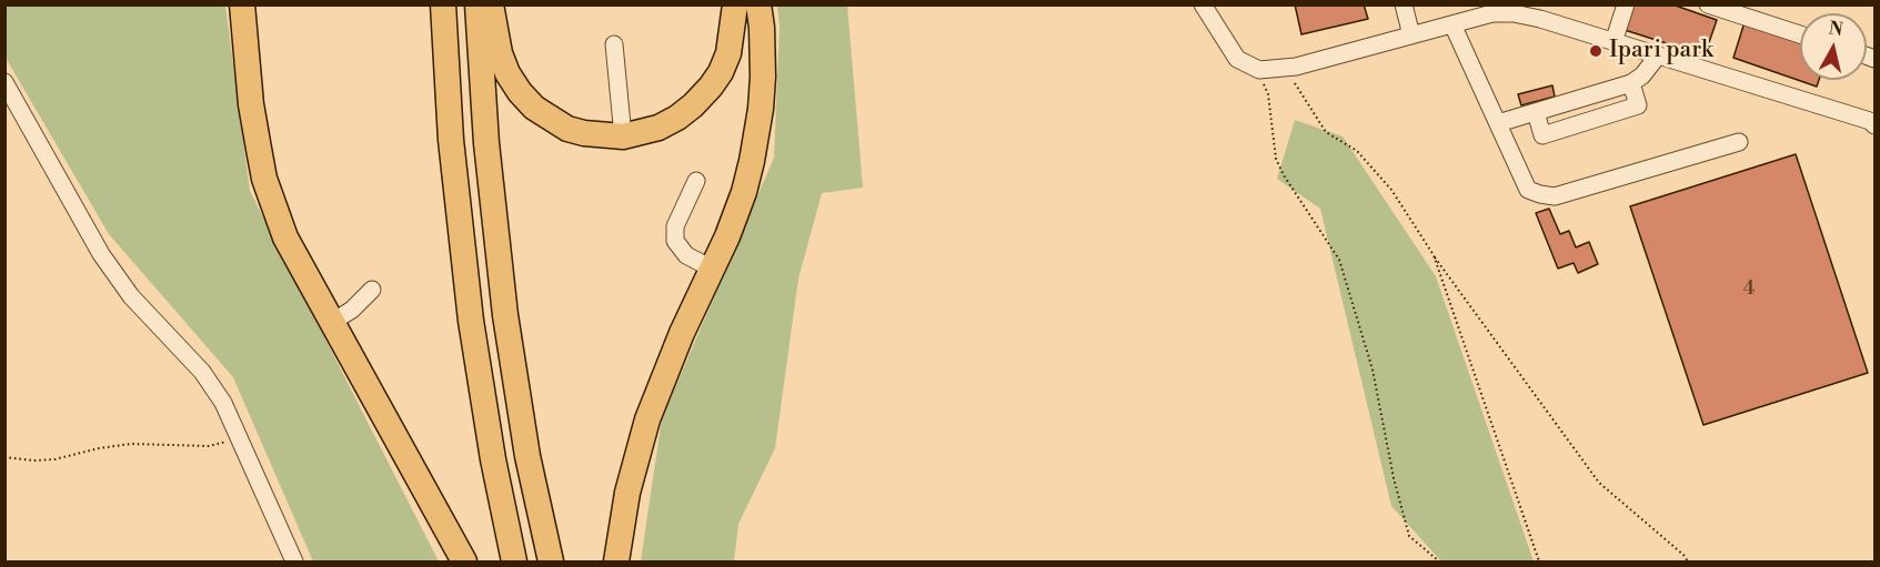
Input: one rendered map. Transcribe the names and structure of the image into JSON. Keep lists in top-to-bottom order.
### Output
{
  "places": ["Ipari park"],
  "house_numbers": ["4"],
  "north": "top"
}
